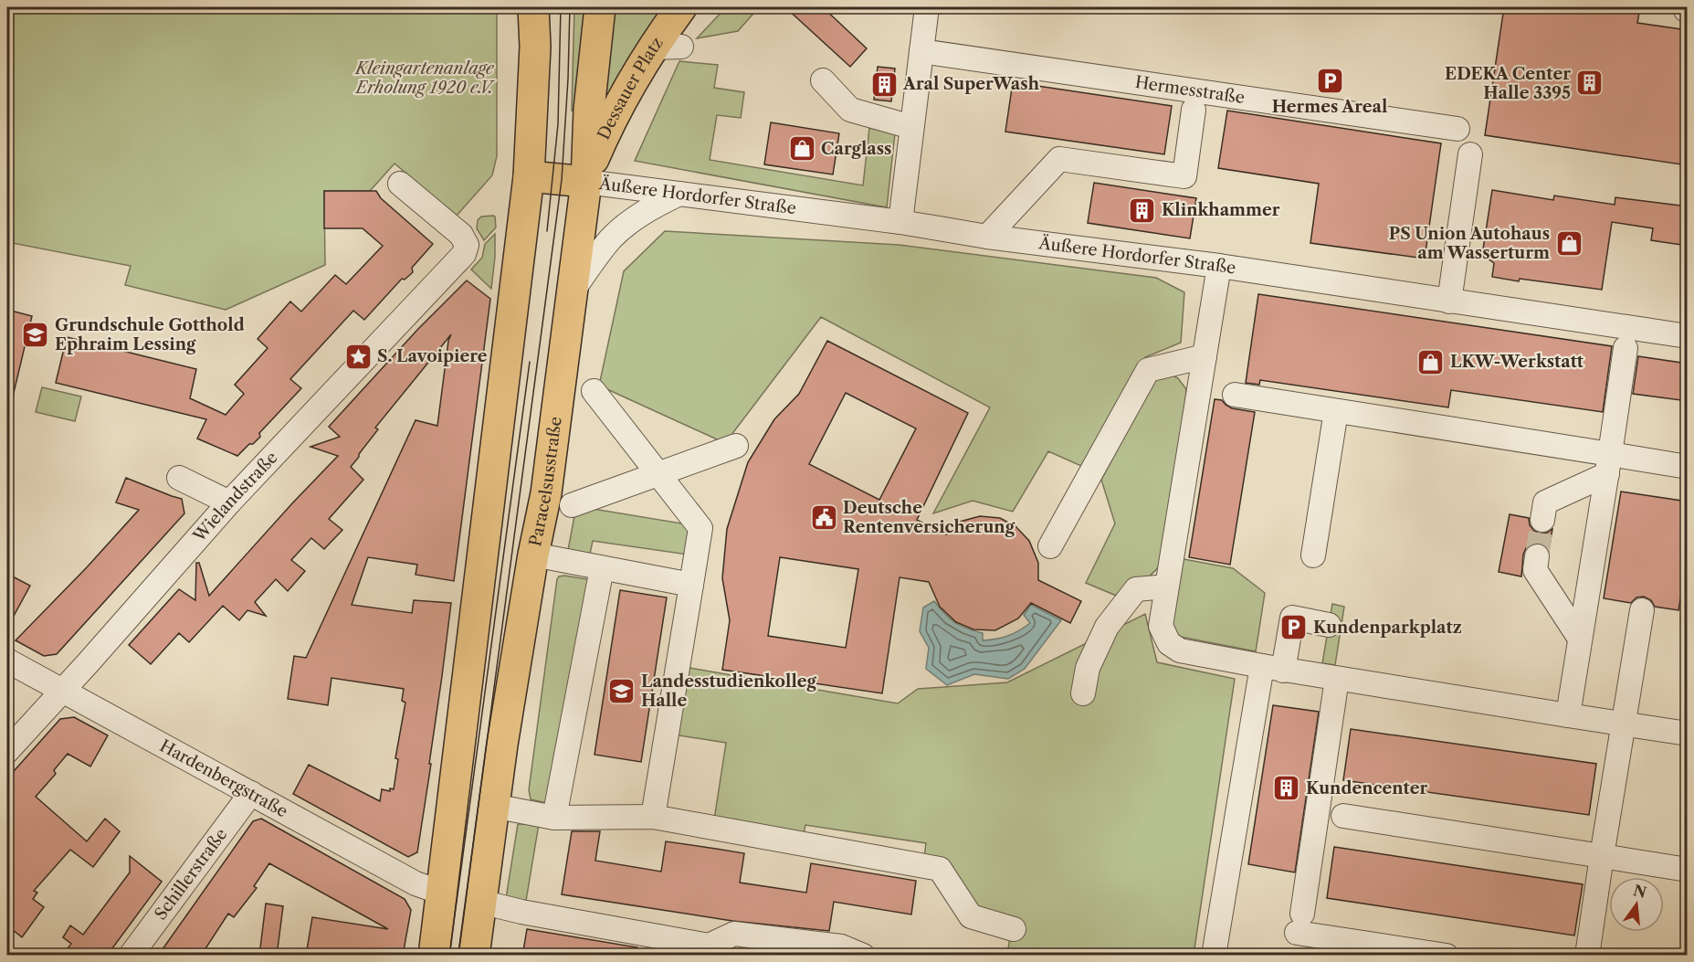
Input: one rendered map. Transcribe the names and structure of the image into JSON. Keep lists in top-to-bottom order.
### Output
{
  "streets": {
    "main road": ["Dessauer Platz", "Paracelsusstraße"],
    "street": [
      "Hermesstraße",
      "Äußere Hordorfer Straße",
      "Wielandstraße",
      "Hardenbergstraße",
      "Schillerstraße"
    ]
  },
  "crossings": [
    ["Dessauer Platz", "Äußere Hordorfer Straße"],
    ["Dessauer Platz", "Paracelsusstraße"],
    ["Äußere Hordorfer Straße", "Paracelsusstraße"],
    ["Wielandstraße", "Hardenbergstraße"],
    ["Hardenbergstraße", "Schillerstraße"]
  ],
  "parks": ["Kleingartenanlage Erholung 1920 e.V."],
  "places": {
    "parking": ["Hermes Areal", "Kundenparkplatz"],
    "building": [
      "EDEKA Center Halle 3395",
      "Aral SuperWash",
      "Klinkhammer",
      "Kundencenter"
    ],
    "shop": ["Carglass", "PS Union Autohaus am Wasserturm", "LKW-Werkstatt"],
    "school or university": ["Grundschule Gotthold Ephraim Lessing", "Landesstudienkolleg Halle"],
    "place": ["S. Lavoipiere"],
    "public building": ["Deutsche Rentenversicherung"]
  },
  "north": "top"
}
